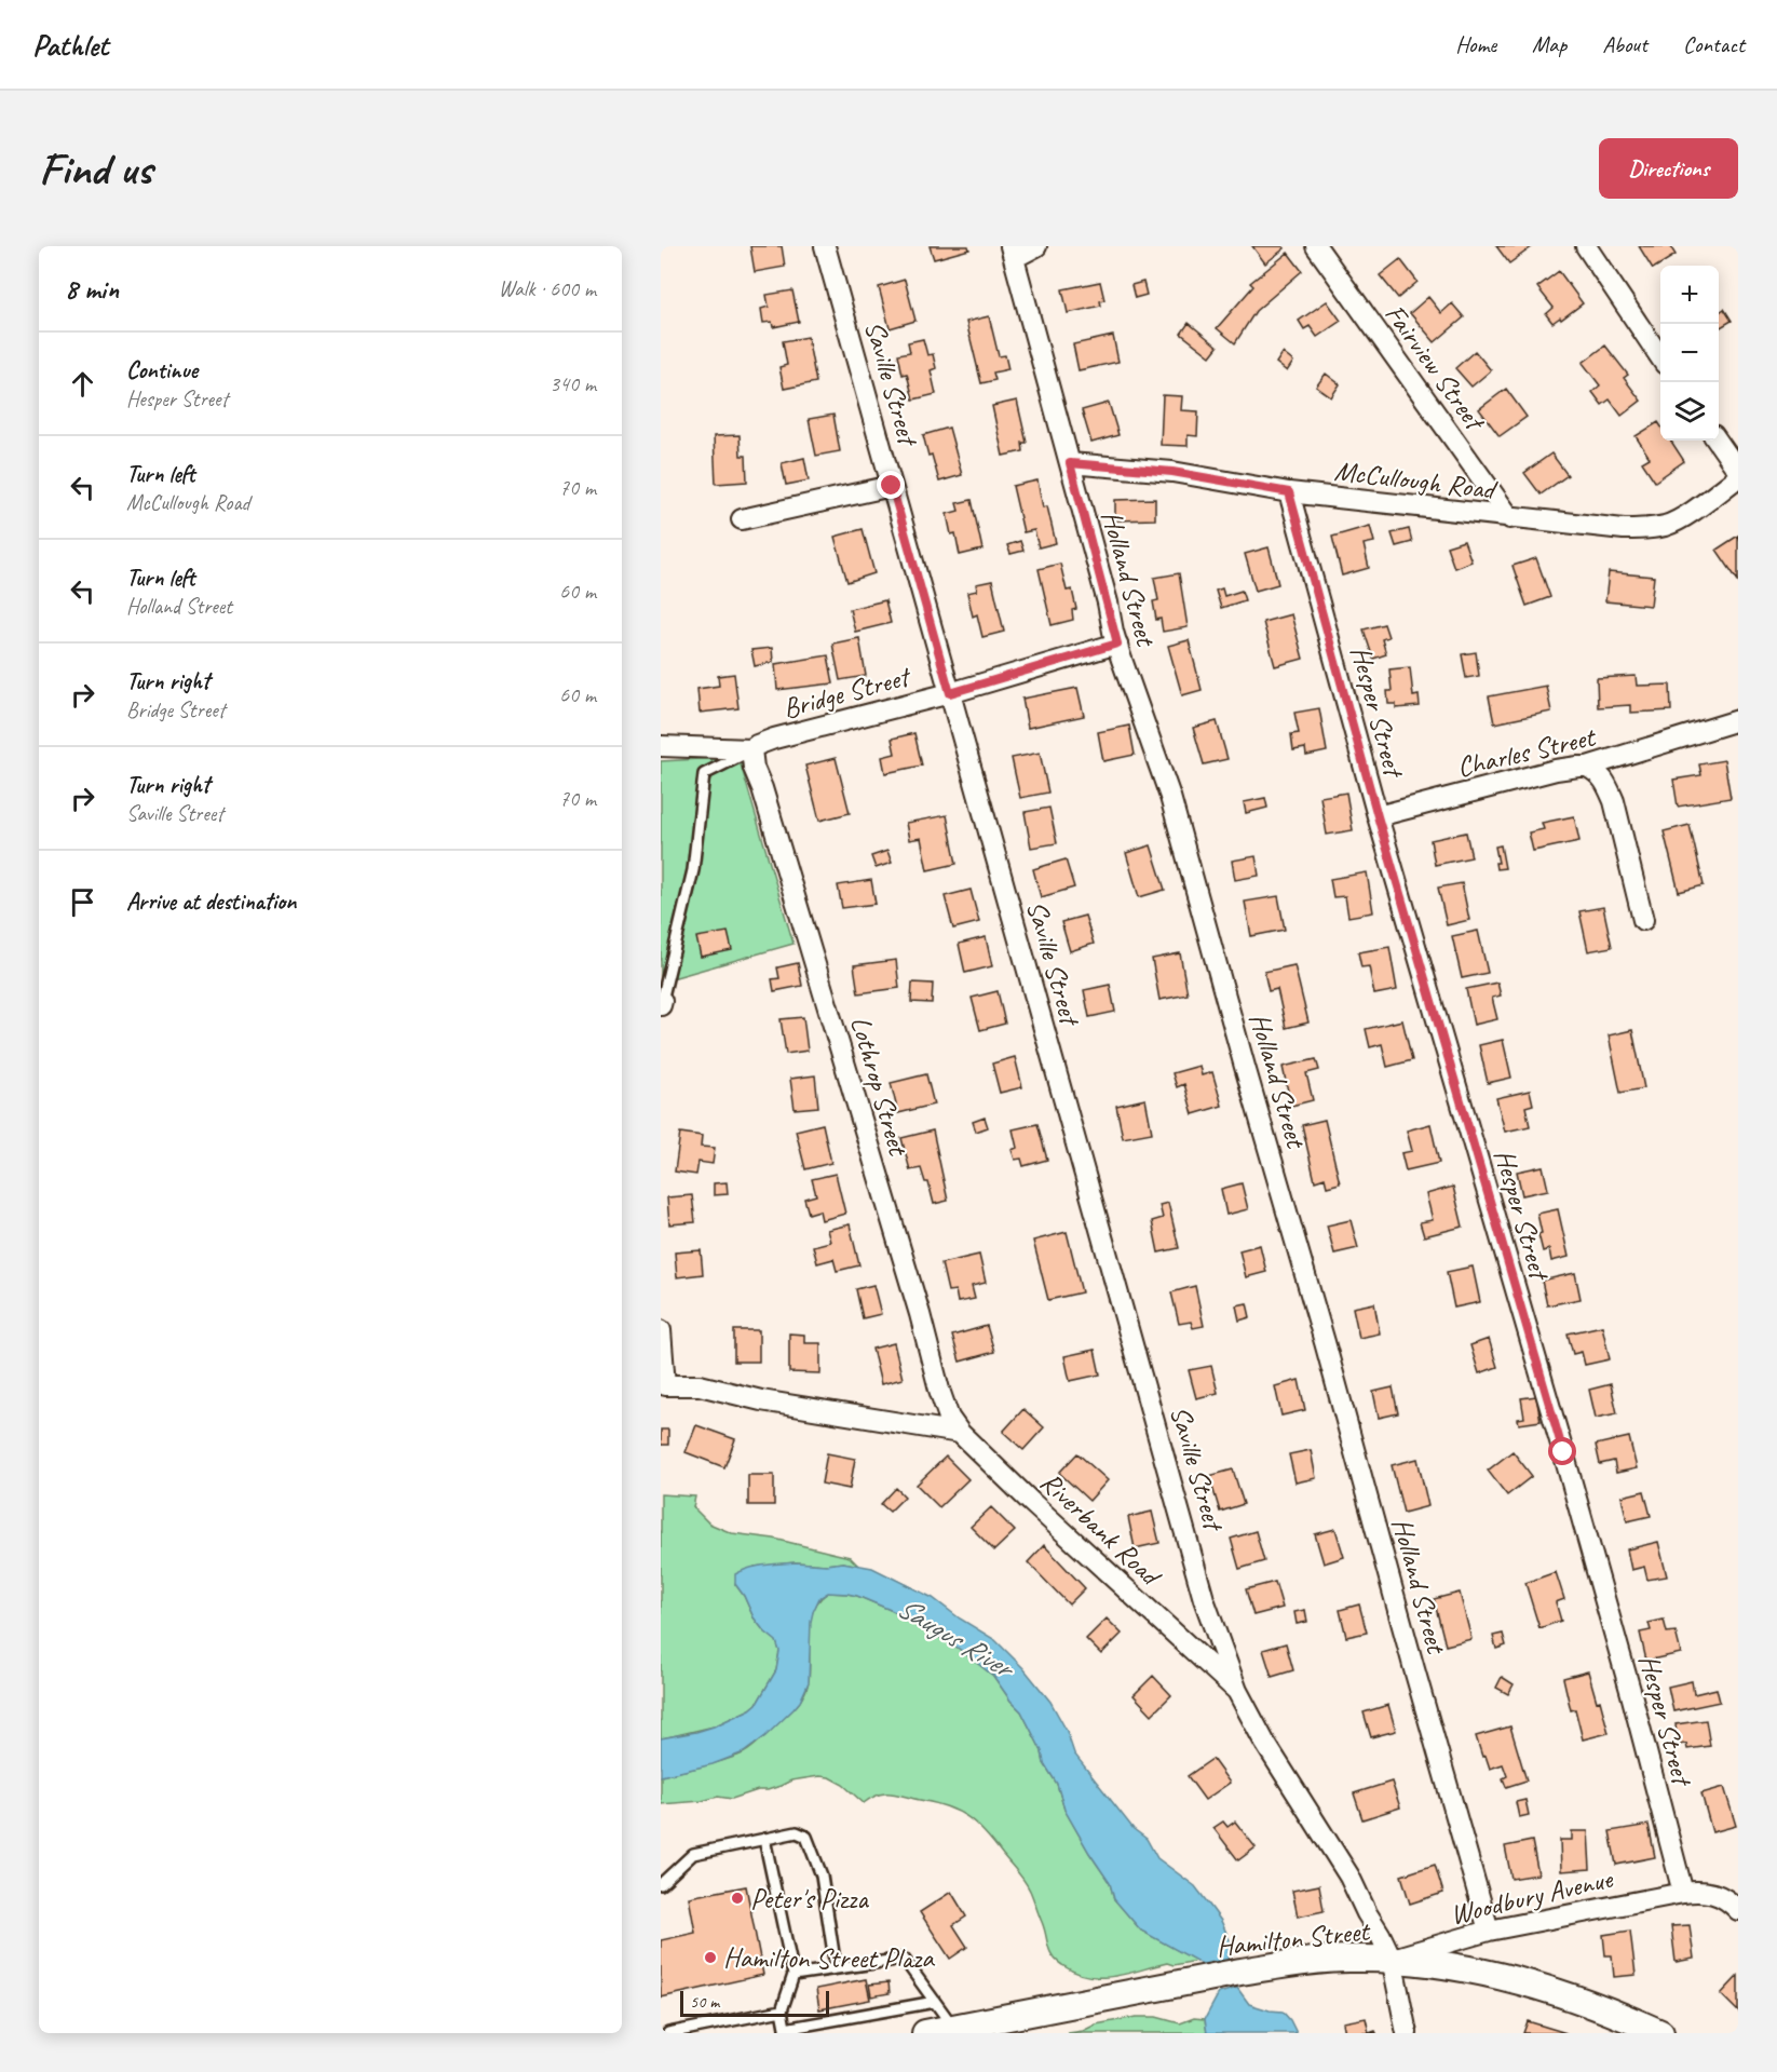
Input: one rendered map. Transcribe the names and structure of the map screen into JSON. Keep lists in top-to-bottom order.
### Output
{
  "streets": {
    "main road": ["Hamilton Street"],
    "street": [
      "Fairview Street",
      "Saville Street",
      "McCullough Road",
      "Holland Street",
      "Bridge Street",
      "Hesper Street",
      "Charles Street",
      "Lothrop Street",
      "Riverbank Road",
      "Woodbury Avenue"
    ]
  },
  "crossings": [
    ["Fairview Street", "McCullough Road"],
    ["Saville Street", "Bridge Street"],
    ["Saville Street", "Riverbank Road"],
    ["McCullough Road", "Holland Street"],
    ["McCullough Road", "Hesper Street"],
    ["Holland Street", "Bridge Street"],
    ["Holland Street", "Woodbury Avenue"],
    ["Bridge Street", "Lothrop Street"],
    ["Hesper Street", "Charles Street"],
    ["Hesper Street", "Woodbury Avenue"],
    ["Lothrop Street", "Riverbank Road"],
    ["Riverbank Road", "Woodbury Avenue"],
    ["Riverbank Road", "Hamilton Street"],
    ["Woodbury Avenue", "Hamilton Street"]
  ],
  "water": ["Saugus River"],
  "places": ["Peter's Pizza", "Hamilton Street Plaza"],
  "scale_bar": "50 m",
  "page": {
    "header": "Pathlet",
    "nav": [
      "Home",
      "Map",
      "About",
      "Contact"
    ],
    "buttons": "Directions",
    "title": "Find us",
    "heading": ["8 min", "Walk · 600 m"],
    "map_buttons": ["+", "−"],
    "list": [
      ["Continue", "Hesper Street", "340 m"],
      ["Turn left", "McCullough Road", "70 m"],
      ["Turn left", "Holland Street", "60 m"],
      ["Turn right", "Bridge Street", "60 m"],
      ["Turn right", "Saville Street", "70 m"],
      "Arrive at destination"
    ],
    "scale": "50 m"
  }
}
